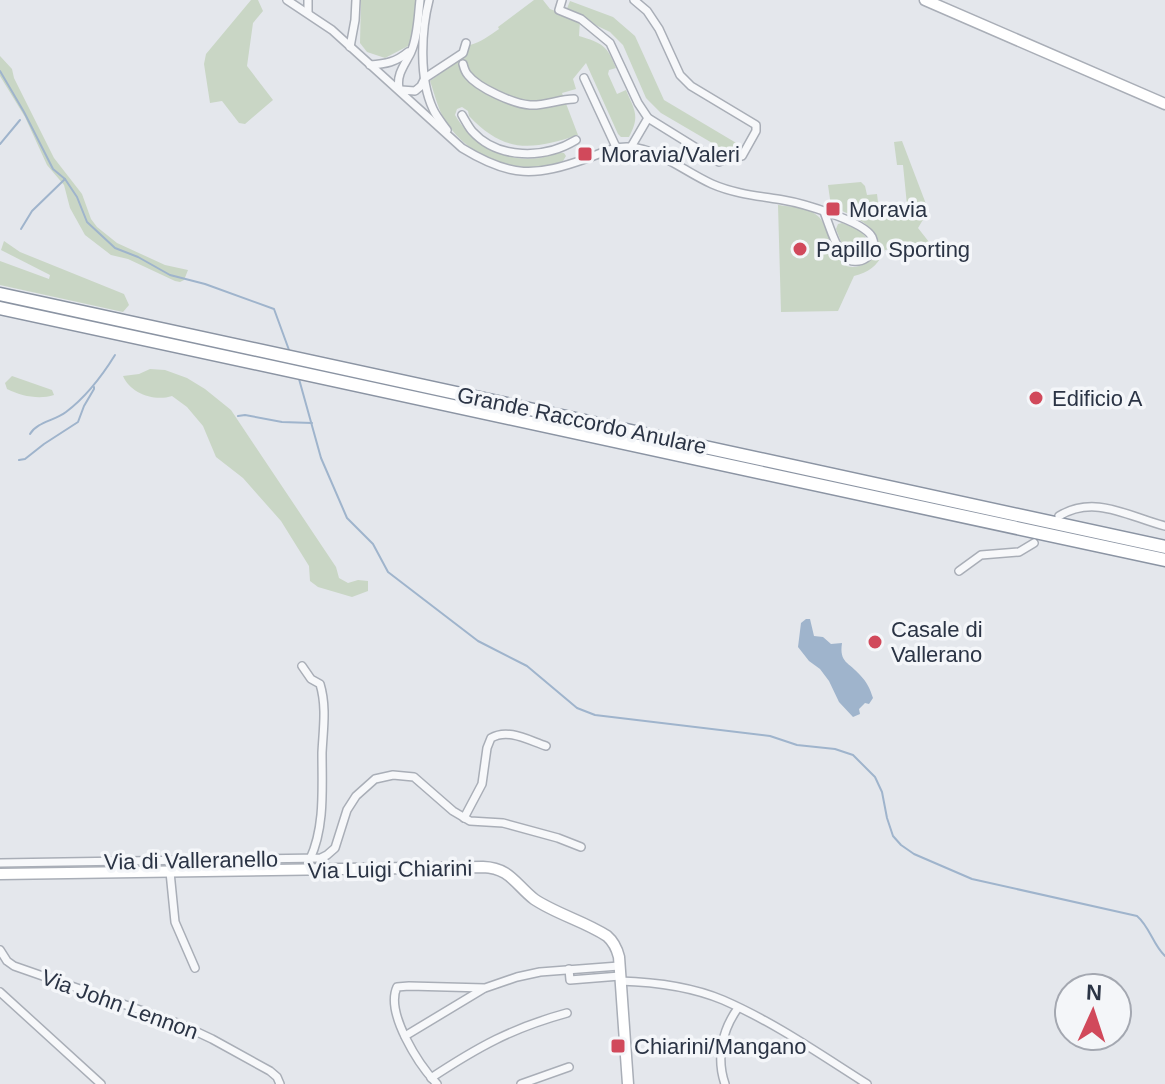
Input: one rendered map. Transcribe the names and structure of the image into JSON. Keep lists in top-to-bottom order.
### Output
{
  "streets": {
    "highway": ["Grande Raccordo Anulare"],
    "street": ["Via di Valleranello", "Via Luigi Chiarini", "Via John Lennon"]
  },
  "places": {
    "transit": ["Moravia/Valeri", "Moravia", "Chiarini/Mangano"],
    "other": ["Papillo Sporting", "Edificio A", "Casale di Vallerano"]
  },
  "north": "top"
}
